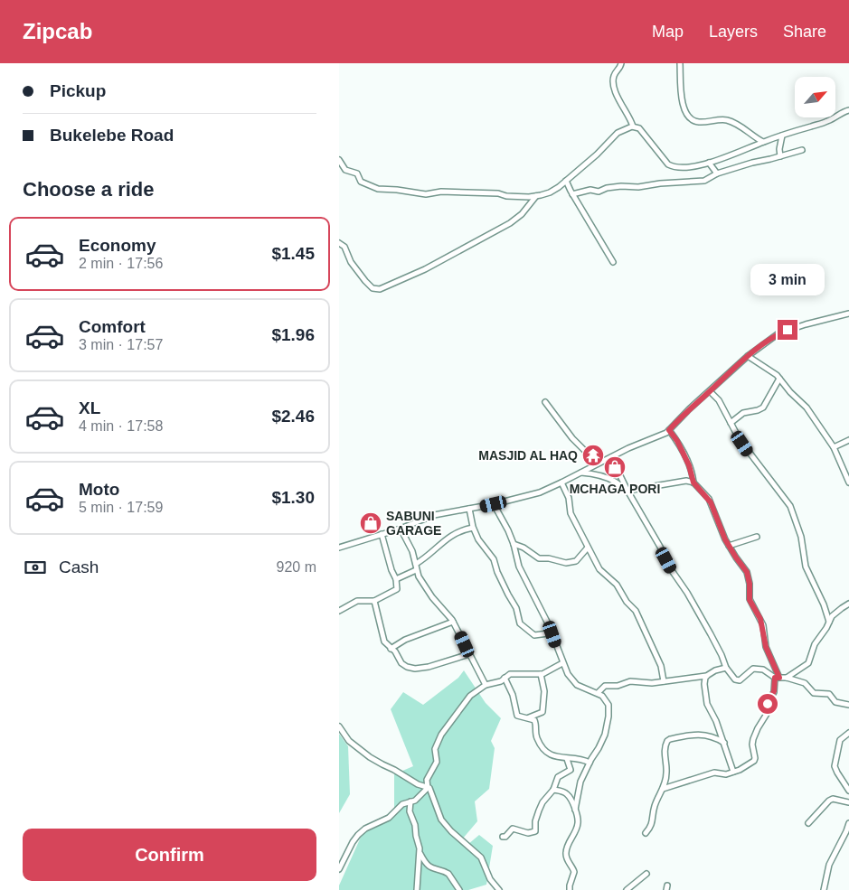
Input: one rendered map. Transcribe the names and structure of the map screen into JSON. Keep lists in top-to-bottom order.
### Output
{
  "places": {
    "temple": ["MASJID AL HAQ"],
    "shop": ["MCHAGA PORI", "SABUNI GARAGE"]
  },
  "north": "top right",
  "page": {
    "header": "Zipcab",
    "nav": ["Map", "Layers", "Share"],
    "banner": ["Pickup", "Bukelebe Road"],
    "heading": "Choose a ride",
    "list": [
      {
        "name": "Economy",
        "note": "2 min · 17:56",
        "value": "$1.45"
      },
      {
        "name": "Comfort",
        "note": "3 min · 17:57",
        "value": "$1.96"
      },
      {
        "name": "XL",
        "note": "4 min · 17:58",
        "value": "$2.46"
      },
      {
        "name": "Moto",
        "note": "5 min · 17:59",
        "value": "$1.30"
      }
    ],
    "bubble": "3 min",
    "pay": ["Cash", "920 m"],
    "buttons": "Confirm"
  }
}
